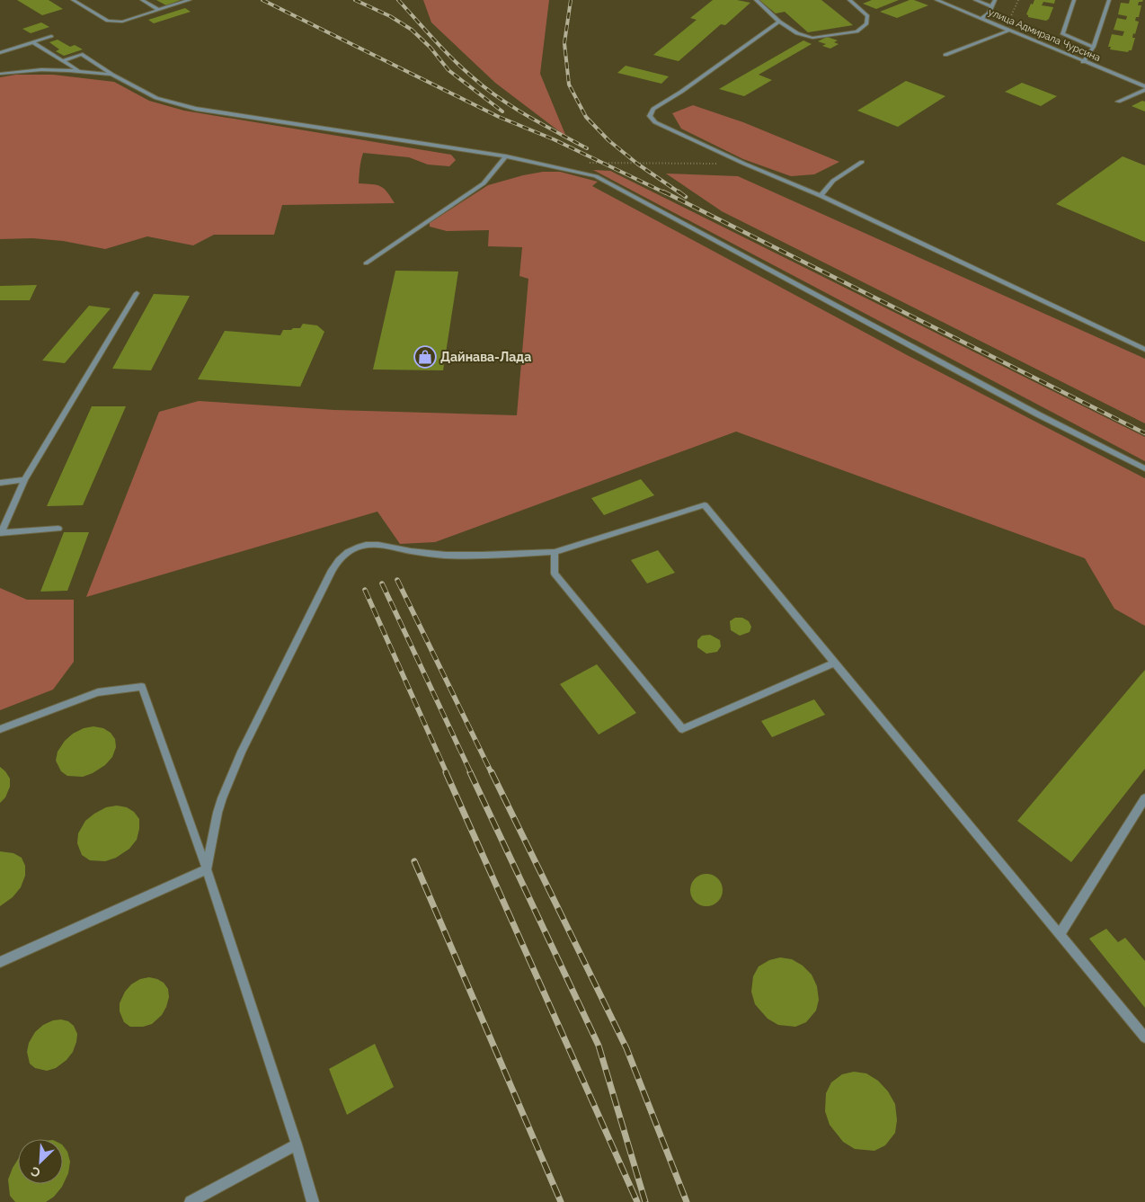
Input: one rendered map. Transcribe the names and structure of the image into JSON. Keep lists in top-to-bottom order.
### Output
{
  "streets": {
    "street": ["улица Адмирала Чурсина"]
  },
  "places": {
    "shop": ["Дайнава-Лада"]
  },
  "north": "bottom left"
}
